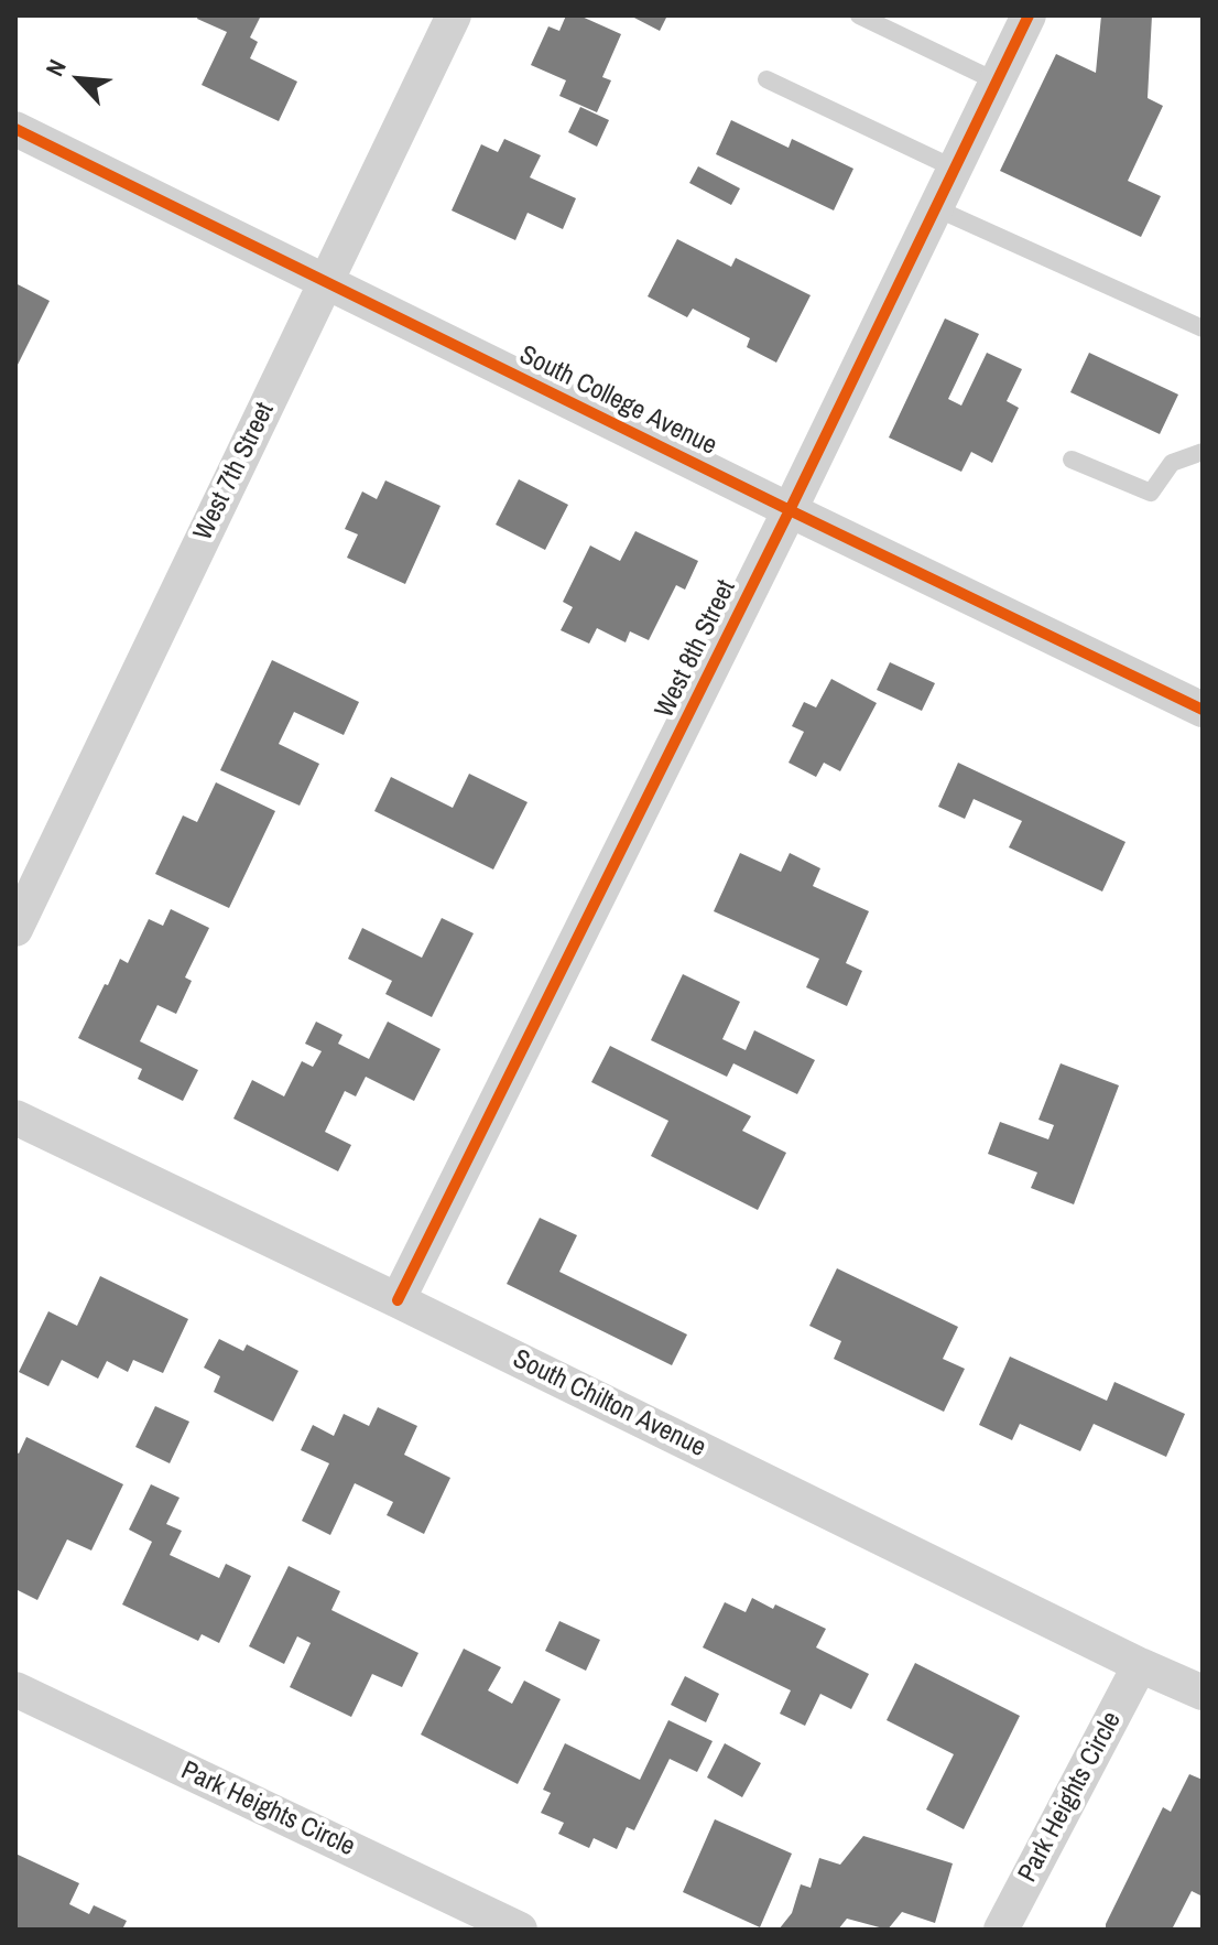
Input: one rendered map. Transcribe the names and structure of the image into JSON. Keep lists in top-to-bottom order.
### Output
{
  "streets": {
    "street": [
      "South College Avenue",
      "West 7th Street",
      "West 8th Street",
      "South Chilton Avenue",
      "Park Heights Circle"
    ]
  },
  "crossings": [
    ["South College Avenue", "West 7th Street"],
    ["South College Avenue", "West 8th Street"],
    ["West 8th Street", "South Chilton Avenue"],
    ["South Chilton Avenue", "Park Heights Circle"]
  ],
  "north": "top left"
}
